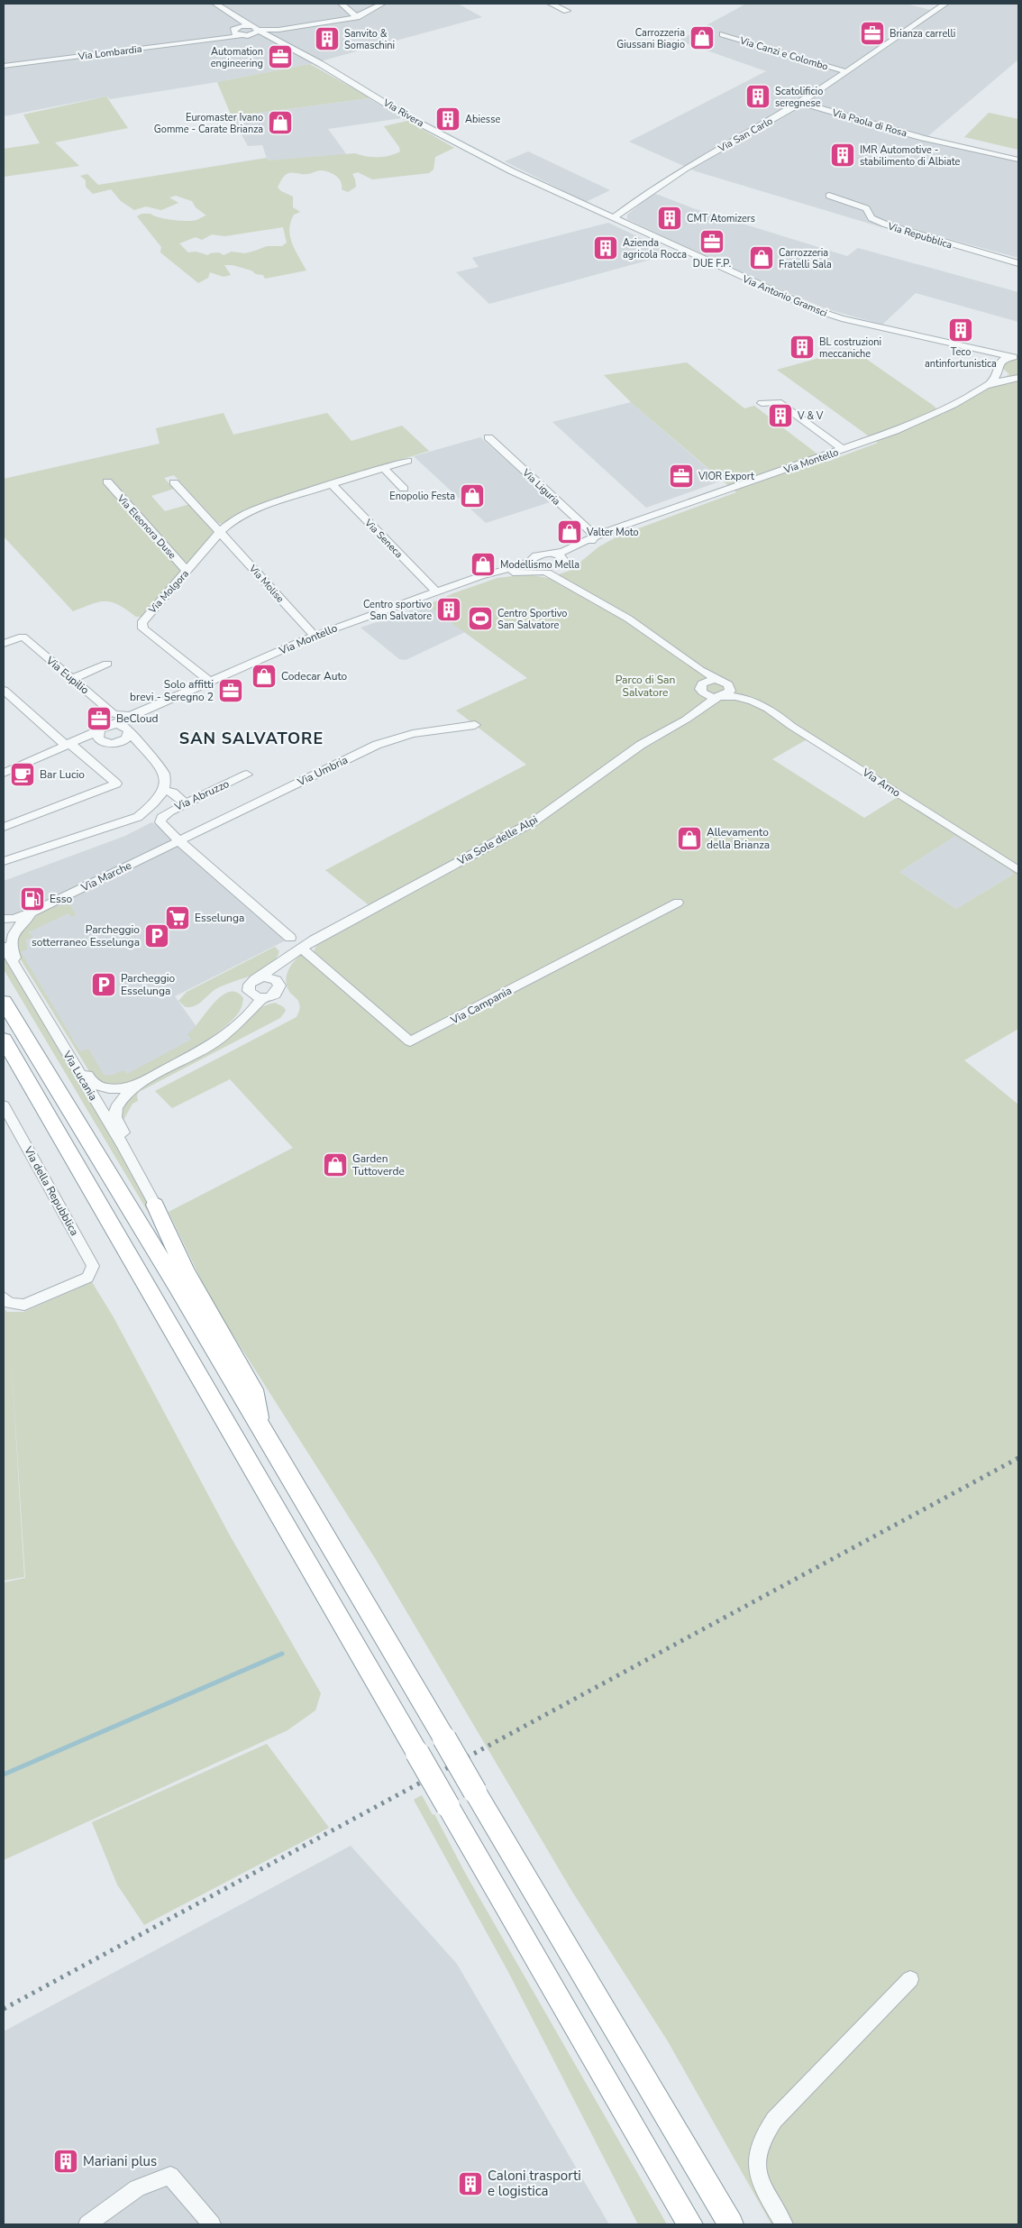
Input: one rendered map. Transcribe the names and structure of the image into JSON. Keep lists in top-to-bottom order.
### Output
{
  "streets": {
    "street": [
      "Via Lombardia",
      "Via Canzi e Colombo",
      "Via Rivera",
      "Via Paola di Rosa",
      "Via San Carlo",
      "Via Repubblica",
      "Via Antonio Gramsci",
      "Via Montello",
      "Via Liguria",
      "Via Eleonora Duse",
      "Via Seneca",
      "Via Molise",
      "Via Molgora",
      "Via Eupilio",
      "Via Umbria",
      "Via Arno",
      "Via Abruzzo",
      "Via Sole delle Alpi",
      "Via Marche",
      "Via Campania",
      "Via Lucania",
      "Via della Repubblica"
    ]
  },
  "crossings": [
    ["Via Lombardia", "Via Rivera"],
    ["Via Canzi e Colombo", "Via San Carlo"],
    ["Via Rivera", "Via San Carlo"],
    ["Via Rivera", "Via Antonio Gramsci"],
    ["Via Paola di Rosa", "Via San Carlo"],
    ["Via San Carlo", "Via Antonio Gramsci"],
    ["Via Antonio Gramsci", "Via Montello"],
    ["Via Montello", "Via Liguria"],
    ["Via Montello", "Via Seneca"],
    ["Via Montello", "Via Molise"],
    ["Via Montello", "Via Molgora"],
    ["Via Montello", "Via Eupilio"],
    ["Via Montello", "Via Arno"],
    ["Via Eleonora Duse", "Via Molgora"],
    ["Via Seneca", "Via Molgora"],
    ["Via Molise", "Via Molgora"],
    ["Via Umbria", "Via Abruzzo"],
    ["Via Umbria", "Via Marche"],
    ["Via Abruzzo", "Via Marche"],
    ["Via Sole delle Alpi", "Via Campania"],
    ["Via Marche", "Via Lucania"]
  ],
  "districts": ["SAN SALVATORE"],
  "parks": ["Parco di San Salvatore"],
  "places": {
    "office": [
      "Brianza carrelli",
      "Automation engineering",
      "DUE F.P.",
      "VIOR Export",
      "Solo affitti brevi - Seregno 2",
      "BeCloud"
    ],
    "shop": [
      "Carrozzeria Giussani Biagio",
      "Euromaster Ivano Gomme - Carate Brianza",
      "Carrozzeria Fratelli Sala",
      "Enopolio Festa",
      "Valter Moto",
      "Modellismo Mella",
      "Codecar Auto",
      "Allevamento della Brianza",
      "Garden Tuttoverde"
    ],
    "building": [
      "Sanvito & Somaschini",
      "Scatolificio seregnese",
      "Abiesse",
      "IMR Automotive - stabilimento di Albiate",
      "CMT Atomizers",
      "Azienda agricola Rocca",
      "Teco antinfortunistica",
      "BL costruzioni meccaniche",
      "V & V",
      "Centro sportivo San Salvatore",
      "Mariani plus",
      "Caloni trasporti e logistica"
    ],
    "sports": ["Centro Sportivo San Salvatore"],
    "cafe": ["Bar Lucio"],
    "fuel station": ["Esso"],
    "supermarket": ["Esselunga"],
    "parking": ["Parcheggio sotterraneo Esselunga", "Parcheggio Esselunga"]
  }
}
